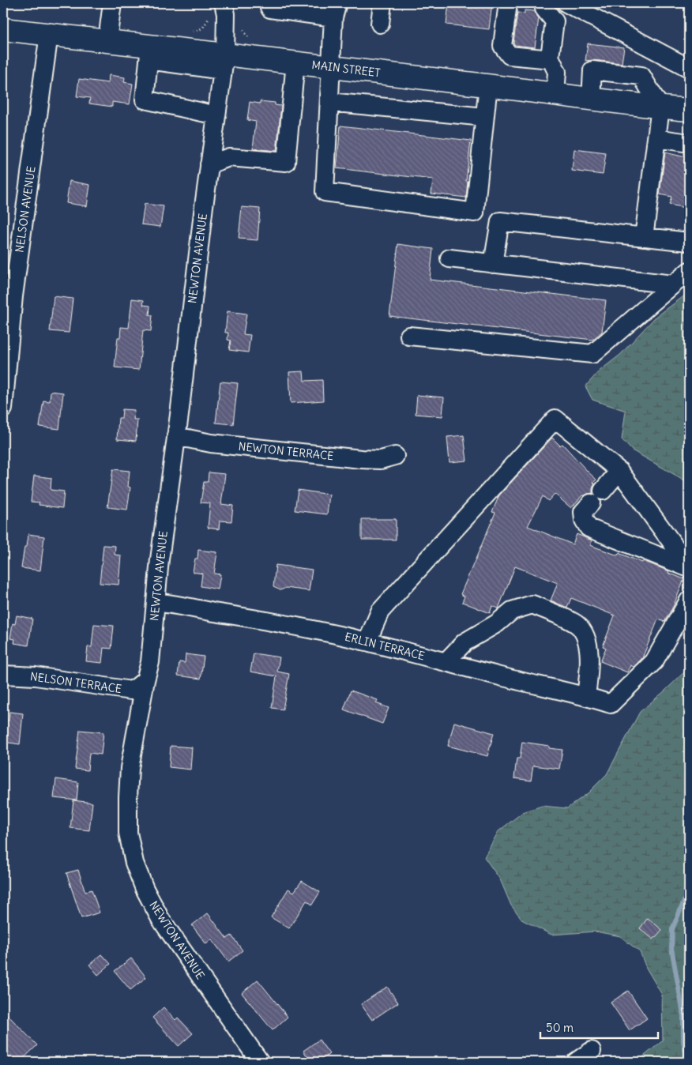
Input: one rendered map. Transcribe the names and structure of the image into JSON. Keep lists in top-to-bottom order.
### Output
{
  "streets": {
    "main road": ["MAIN STREET"],
    "street": [
      "NELSON AVENUE",
      "NEWTON AVENUE",
      "NEWTON TERRACE",
      "ERLIN TERRACE",
      "NELSON TERRACE"
    ]
  },
  "crossings": [
    ["MAIN STREET", "NELSON AVENUE"],
    ["MAIN STREET", "NEWTON AVENUE"],
    ["NEWTON AVENUE", "NEWTON TERRACE"],
    ["NEWTON AVENUE", "ERLIN TERRACE"],
    ["NEWTON AVENUE", "NELSON TERRACE"]
  ],
  "scale_bar": "50 m"
}
